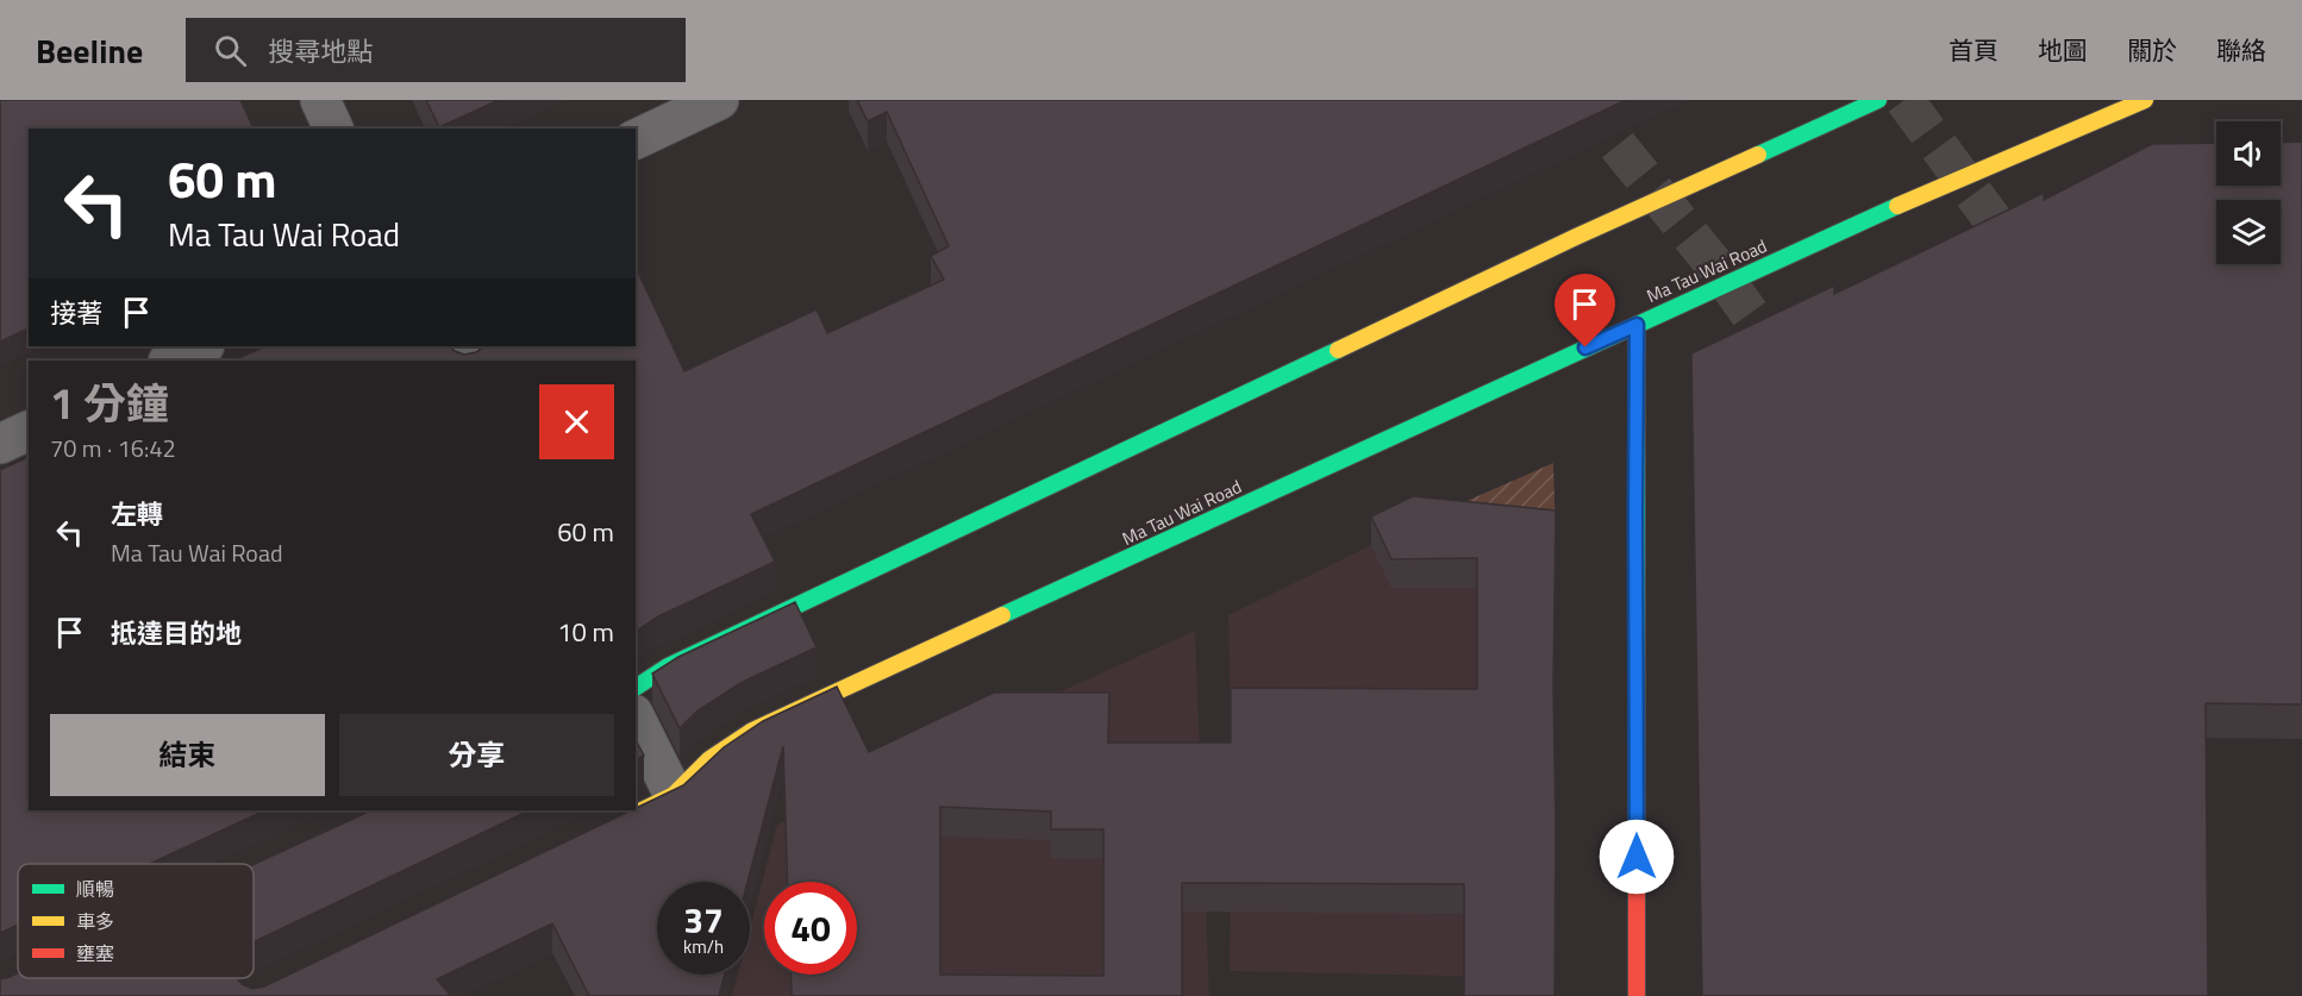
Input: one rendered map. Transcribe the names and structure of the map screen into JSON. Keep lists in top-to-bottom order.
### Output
{
  "streets": {
    "main road": ["Ma Tau Wai Road"]
  },
  "legend": ["順暢", "車多", "壅塞"],
  "page": {
    "header": "Beeline",
    "search": "搜尋地點",
    "nav": [
      "首頁",
      "地圖",
      "關於",
      "聯絡"
    ],
    "turn": ["60 m", "Ma Tau Wai Road"],
    "then": "接著",
    "heading": ["1 分鐘", "70 m · 16:42"],
    "list": [
      {
        "name": "左轉",
        "note": "Ma Tau Wai Road",
        "value": "60 m"
      },
      {
        "name": "抵達目的地",
        "value": "10 m"
      }
    ],
    "buttons": ["結束", "分享"],
    "speed": "37 km/h",
    "limit": "40"
  }
}
